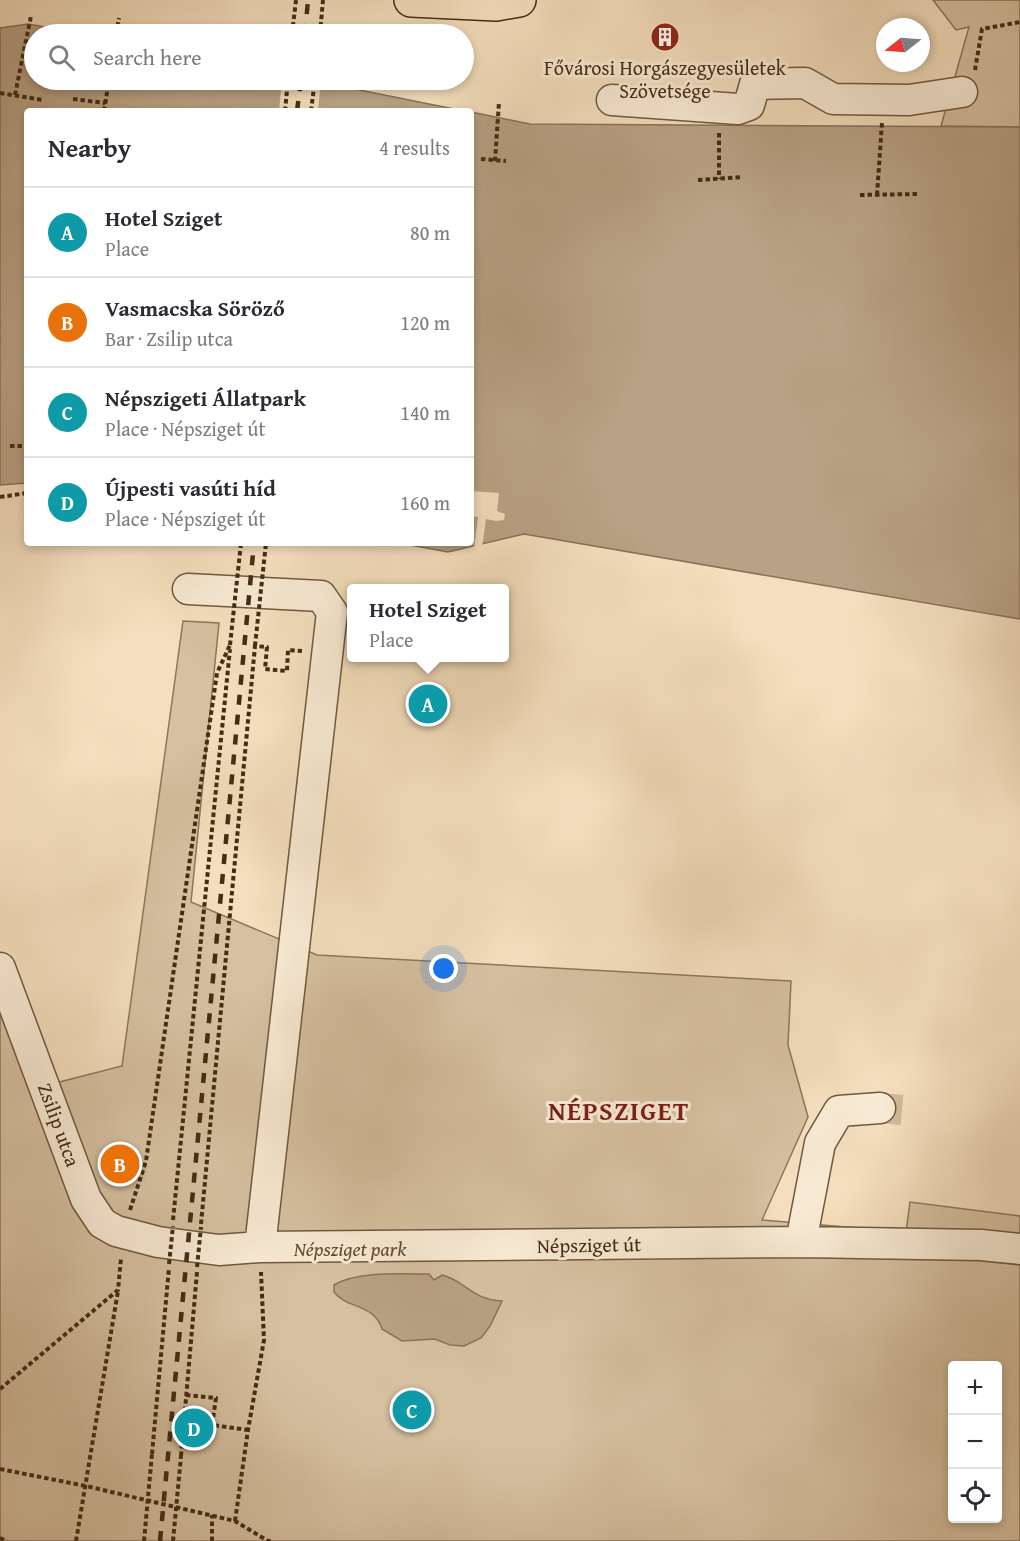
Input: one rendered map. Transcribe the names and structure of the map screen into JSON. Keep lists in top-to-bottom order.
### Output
{
  "streets": {
    "street": ["Zsilip utca", "Népsziget út"]
  },
  "crossings": [
    ["Zsilip utca", "Népsziget út"]
  ],
  "districts": ["NÉPSZIGET"],
  "parks": ["Népsziget park"],
  "places": {
    "building": ["Fővárosi Horgászegyesületek Szövetsége"]
  },
  "north": "left",
  "page": {
    "search": "Search here",
    "heading": ["Nearby", "4 results"],
    "list": [
      {
        "mark": "A",
        "name": "Hotel Sziget",
        "note": "Place",
        "value": "80 m"
      },
      {
        "mark": "B",
        "name": "Vasmacska Söröző",
        "note": "Bar · Zsilip utca",
        "value": "120 m"
      },
      {
        "mark": "C",
        "name": "Népszigeti Állatpark",
        "note": "Place · Népsziget út",
        "value": "140 m"
      },
      {
        "mark": "D",
        "name": "Újpesti vasúti híd",
        "note": "Place · Népsziget út",
        "value": "160 m"
      }
    ],
    "popup": ["Hotel Sziget", "Place"],
    "pins": [
      "A",
      "B",
      "C",
      "D"
    ],
    "map_buttons": ["+", "−"]
  }
}
